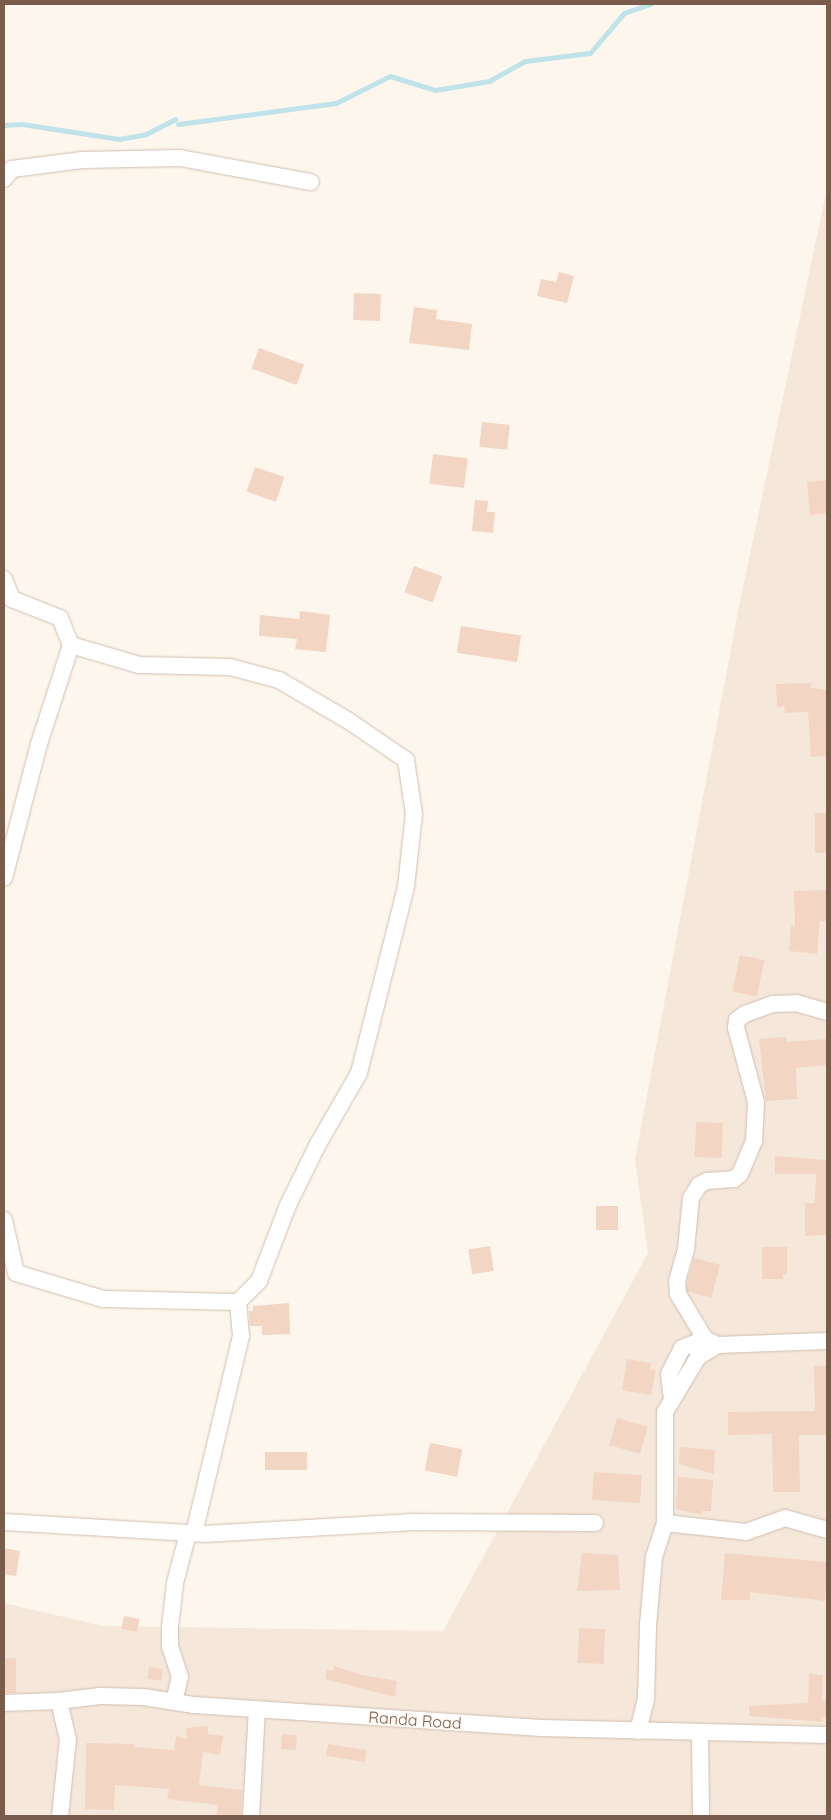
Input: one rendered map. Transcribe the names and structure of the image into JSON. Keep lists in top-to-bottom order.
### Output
{
  "streets": {
    "street": ["Randa Road"]
  }
}
